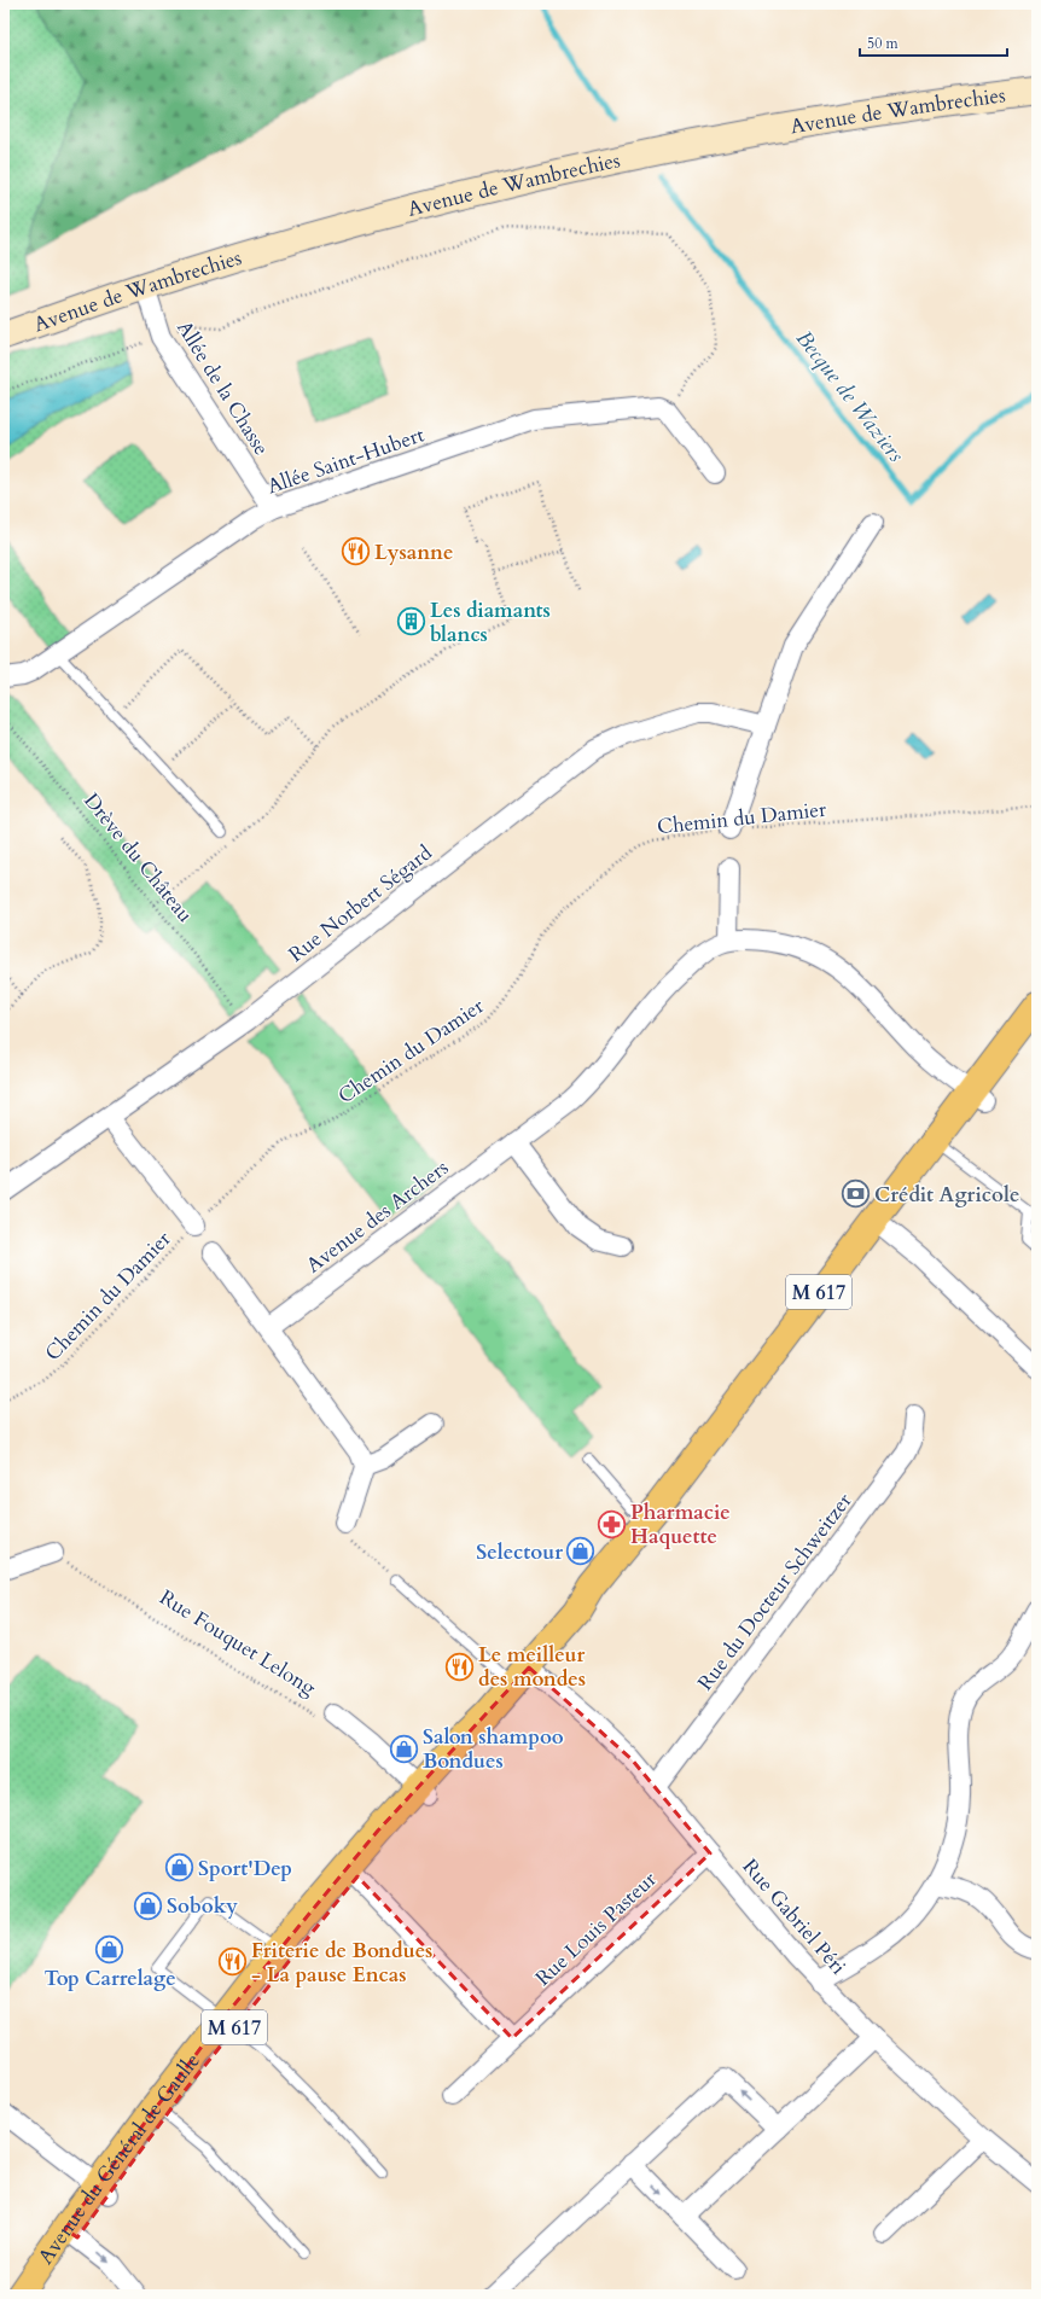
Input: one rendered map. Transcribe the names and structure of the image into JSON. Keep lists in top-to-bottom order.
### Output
{
  "streets": {
    "main road": ["Avenue de Wambrechies", "M 617", "Avenue du Général de Gaulle"],
    "street": [
      "Allée de la Chasse",
      "Allée Saint-Hubert",
      "Rue Norbert Ségard",
      "Avenue des Archers",
      "Rue du Docteur Schweitzer",
      "Rue Fouquet Lelong",
      "Rue Gabriel Péri",
      "Rue Louis Pasteur"
    ],
    "path": ["Chemin du Damier", "Drève du Château"]
  },
  "crossings": [
    ["Avenue de Wambrechies", "Allée de la Chasse"],
    ["Allée de la Chasse", "Allée Saint-Hubert"],
    ["Drève du Château", "Rue Norbert Ségard"],
    ["Avenue des Archers", "Avenue du Général de Gaulle"],
    ["Rue du Docteur Schweitzer", "Rue Gabriel Péri"],
    ["Rue Fouquet Lelong", "Avenue du Général de Gaulle"],
    ["Rue Gabriel Péri", "Rue Louis Pasteur"],
    ["Rue Gabriel Péri", "Avenue du Général de Gaulle"]
  ],
  "water": ["Becque de Waziers"],
  "places": {
    "restaurant": ["Lysanne", "Le meilleur des mondes", "Friterie de Bondues - La pause Encas"],
    "building": ["Les diamants blancs"],
    "bank": ["Crédit Agricole"],
    "pharmacy": ["Pharmacie Haquette"],
    "shop": [
      "Selectour",
      "Salon shampoo Bondues",
      "Sport'Dep",
      "Soboky",
      "Top Carrelage"
    ]
  },
  "scale_bar": "50 m"
}
